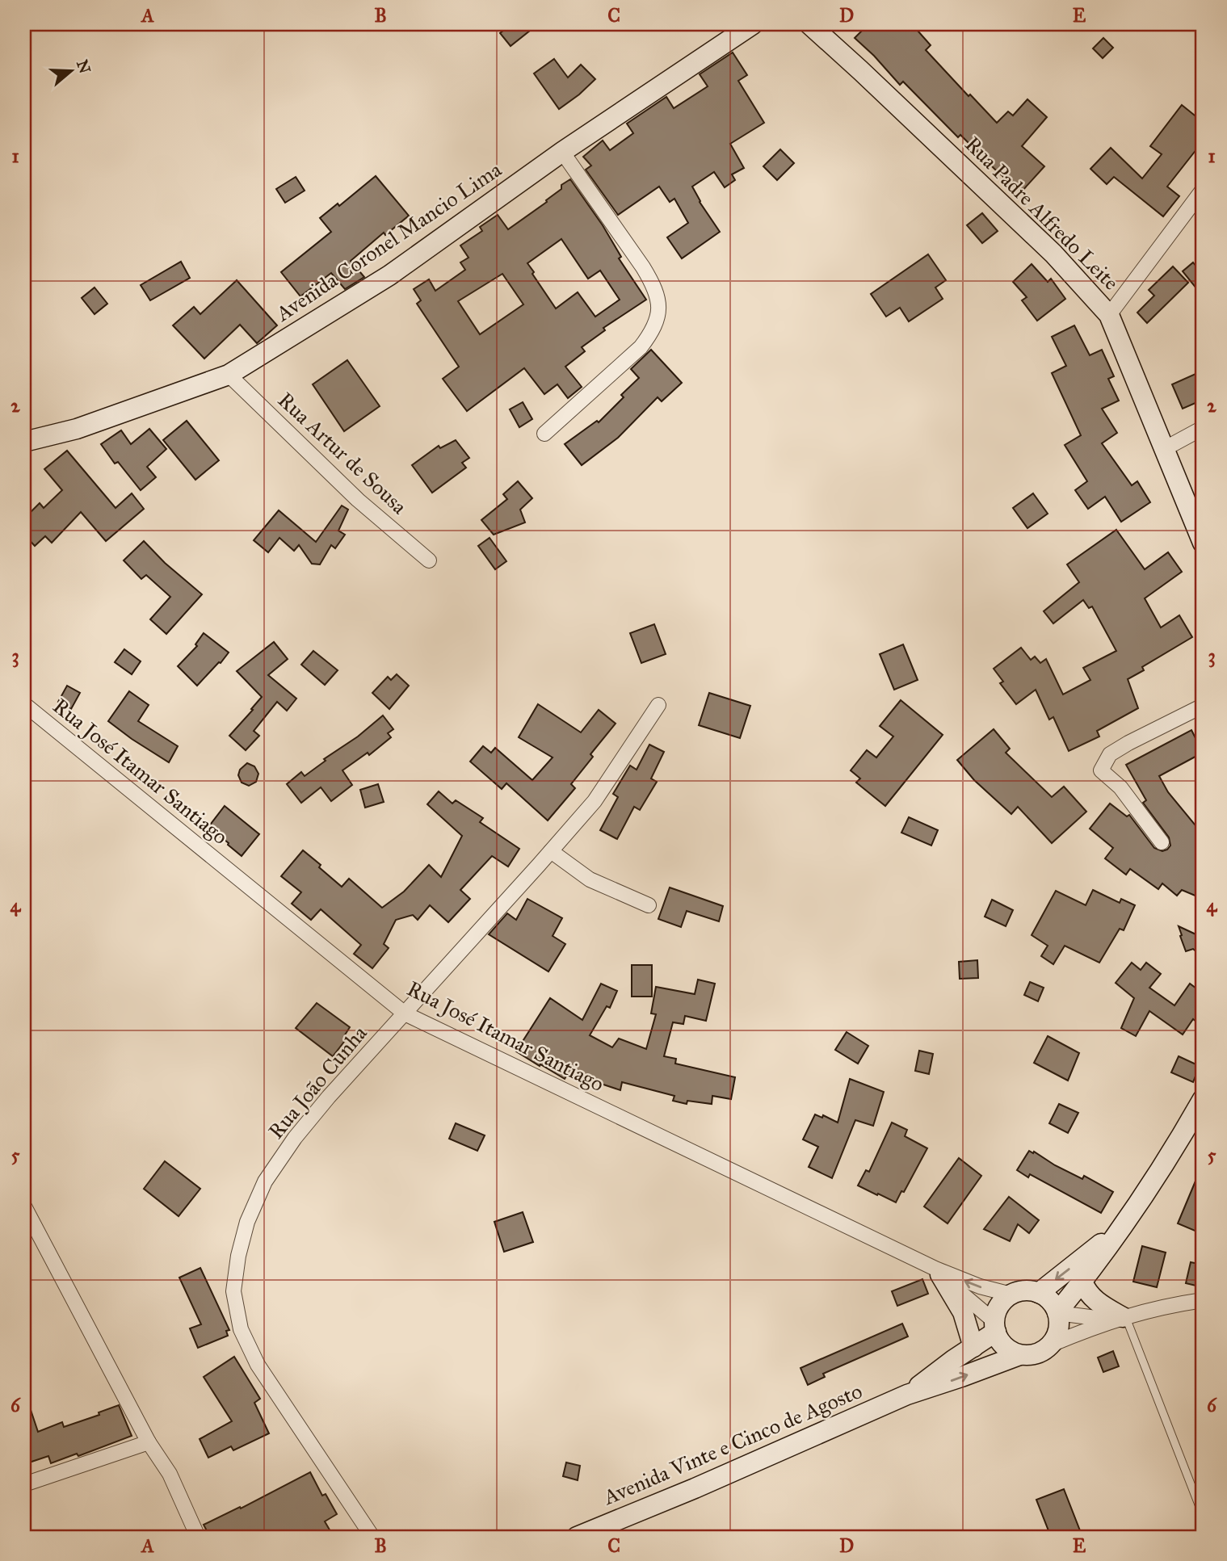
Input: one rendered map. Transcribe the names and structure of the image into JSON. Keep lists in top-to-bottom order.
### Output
{
  "streets": {
    "street": [
      "Rua Padre Alfredo Leite",
      "Avenida Coronel Mancio Lima",
      "Rua Artur de Sousa",
      "Rua José Itamar Santiago",
      "Rua João Cunha",
      "Avenida Vinte e Cinco de Agosto"
    ]
  },
  "crossings": [
    ["Avenida Coronel Mancio Lima", "Rua Artur de Sousa"],
    ["Rua José Itamar Santiago", "Rua João Cunha"],
    ["Rua José Itamar Santiago", "Avenida Vinte e Cinco de Agosto"]
  ],
  "north": "right",
  "grid": {
    "columns": [
      "A",
      "B",
      "C",
      "D",
      "E"
    ],
    "rows": [
      "1",
      "2",
      "3",
      "4",
      "5",
      "6"
    ]
  }
}
